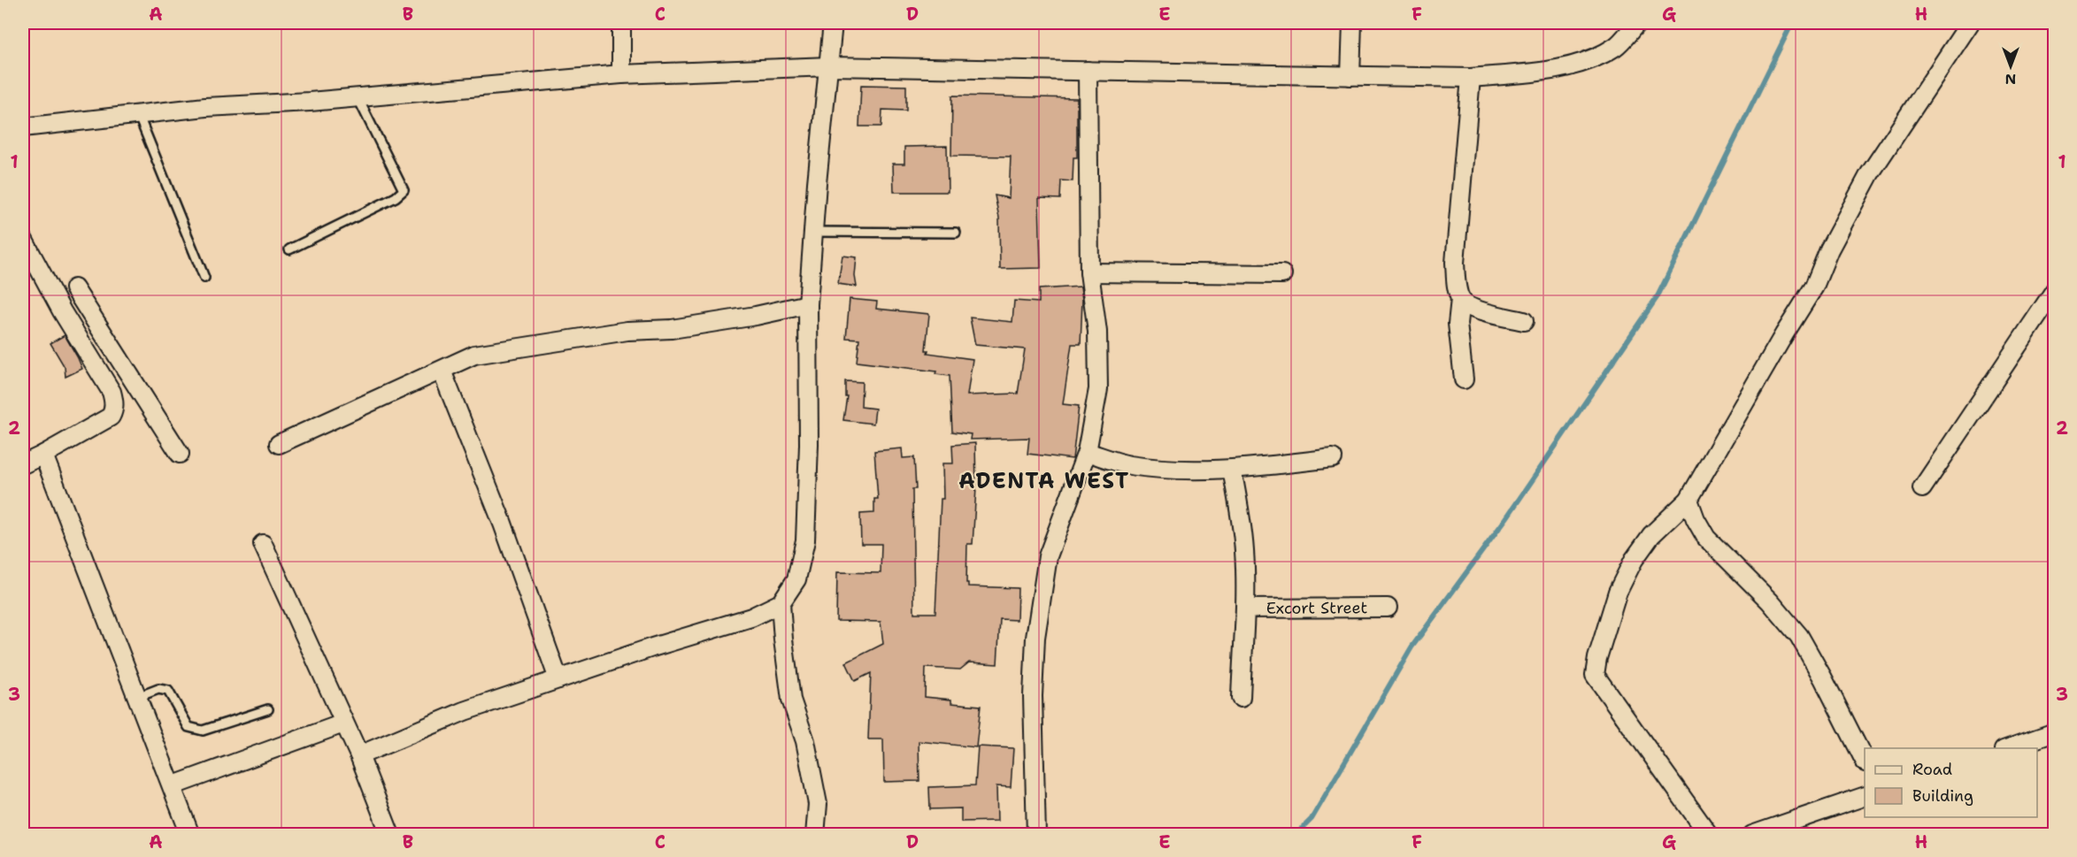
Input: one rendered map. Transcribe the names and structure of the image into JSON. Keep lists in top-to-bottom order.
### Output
{
  "streets": {
    "street": ["Excort Street"]
  },
  "districts": ["ADENTA WEST"],
  "legend": ["Road", "Building"],
  "north": "bottom",
  "grid": {
    "columns": [
      "A",
      "B",
      "C",
      "D",
      "E",
      "F",
      "G",
      "H"
    ],
    "rows": ["1", "2", "3"]
  }
}
